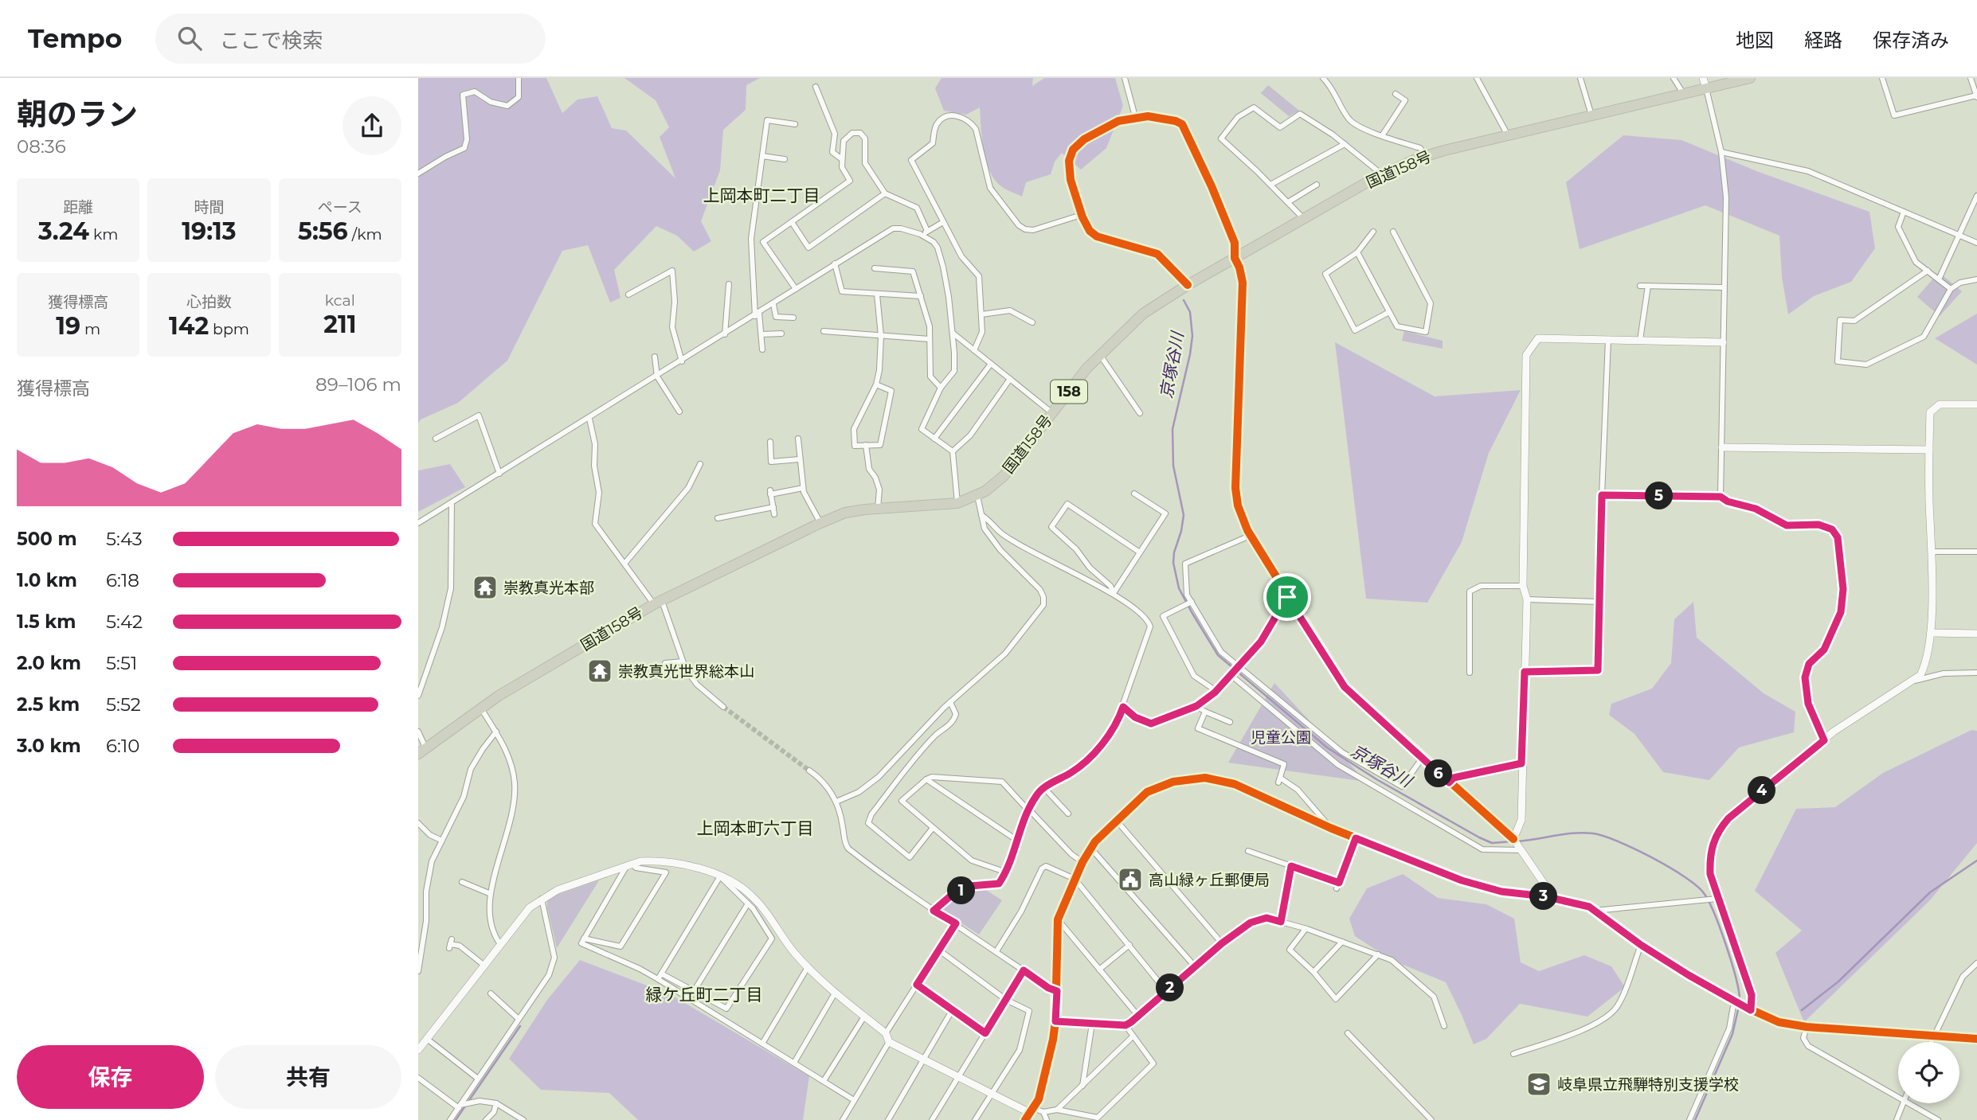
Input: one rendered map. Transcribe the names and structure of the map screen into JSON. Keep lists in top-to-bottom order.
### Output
{
  "streets": {
    "highway": ["国道158号", "158"]
  },
  "districts": ["上岡本町二丁目", "上岡本町六丁目", "緑ケ丘町二丁目"],
  "water": ["京塚谷川"],
  "parks": ["児童公園"],
  "places": {
    "temple": ["崇教真光本部", "崇教真光世界総本山"],
    "public building": ["高山緑ヶ丘郵便局"],
    "school or university": ["岐阜県立飛騨特別支援学校"]
  },
  "page": {
    "header": "Tempo",
    "search": "ここで検索",
    "nav": ["地図", "経路", "保存済み"],
    "heading": ["朝のラン", "08:36"],
    "stats": [
      ["距離", "3.24 km"],
      ["時間", "19:13"],
      ["ペース", "5:56 /km"],
      ["獲得標高", "19 m"],
      ["心拍数", "142 bpm"],
      ["kcal", "211"]
    ],
    "chart": ["獲得標高", "89–106 m"],
    "pins": [
      "5",
      "6",
      "4",
      "1",
      "3",
      "2"
    ],
    "list": [
      {
        "name": "500 m",
        "note": "5:43"
      },
      {
        "name": "1.0 km",
        "note": "6:18"
      },
      {
        "name": "1.5 km",
        "note": "5:42"
      },
      {
        "name": "2.0 km",
        "note": "5:51"
      },
      {
        "name": "2.5 km",
        "note": "5:52"
      },
      {
        "name": "3.0 km",
        "note": "6:10"
      }
    ],
    "buttons": ["保存", "共有"]
  }
}
